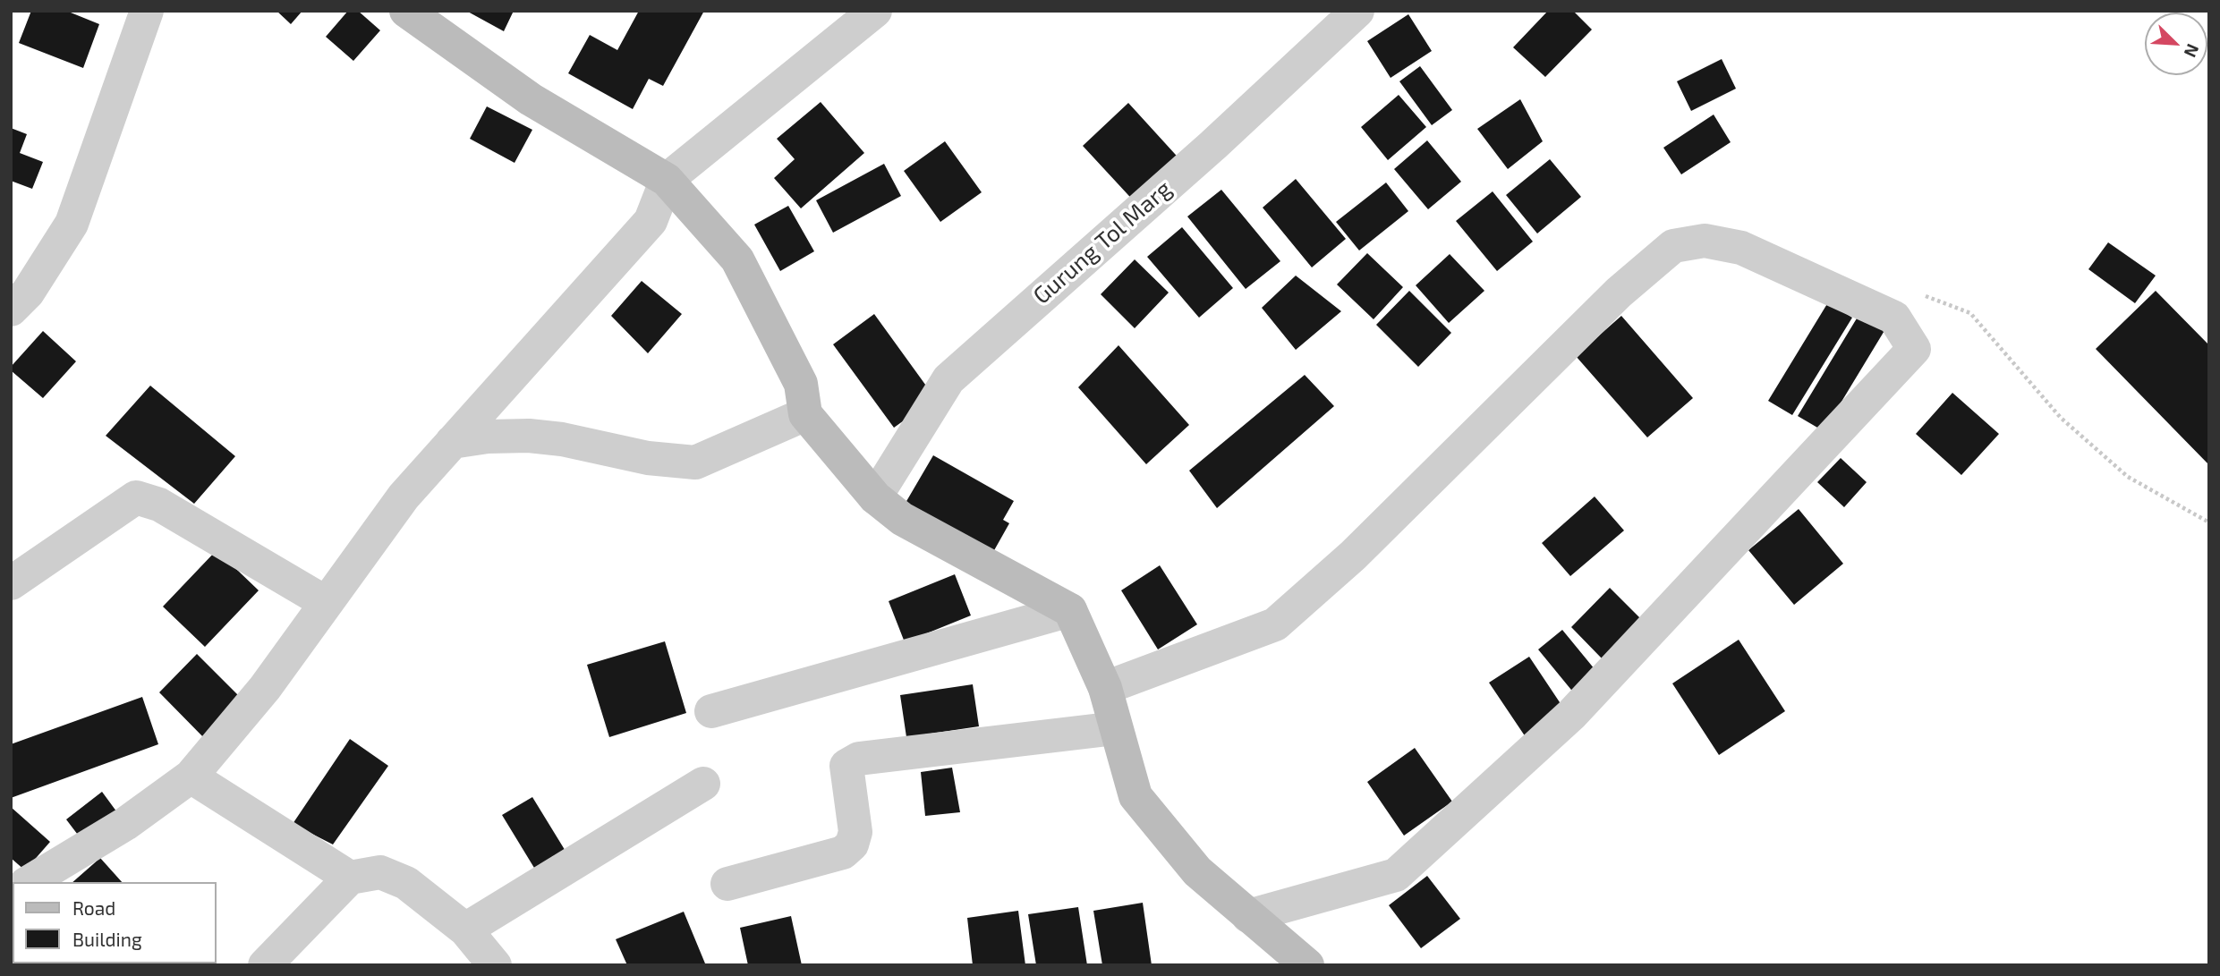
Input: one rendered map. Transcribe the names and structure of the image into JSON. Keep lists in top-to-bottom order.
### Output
{
  "streets": {
    "street": ["Gurung Tol Marg"]
  },
  "legend": ["Road", "Building"],
  "north": "bottom right"
}
